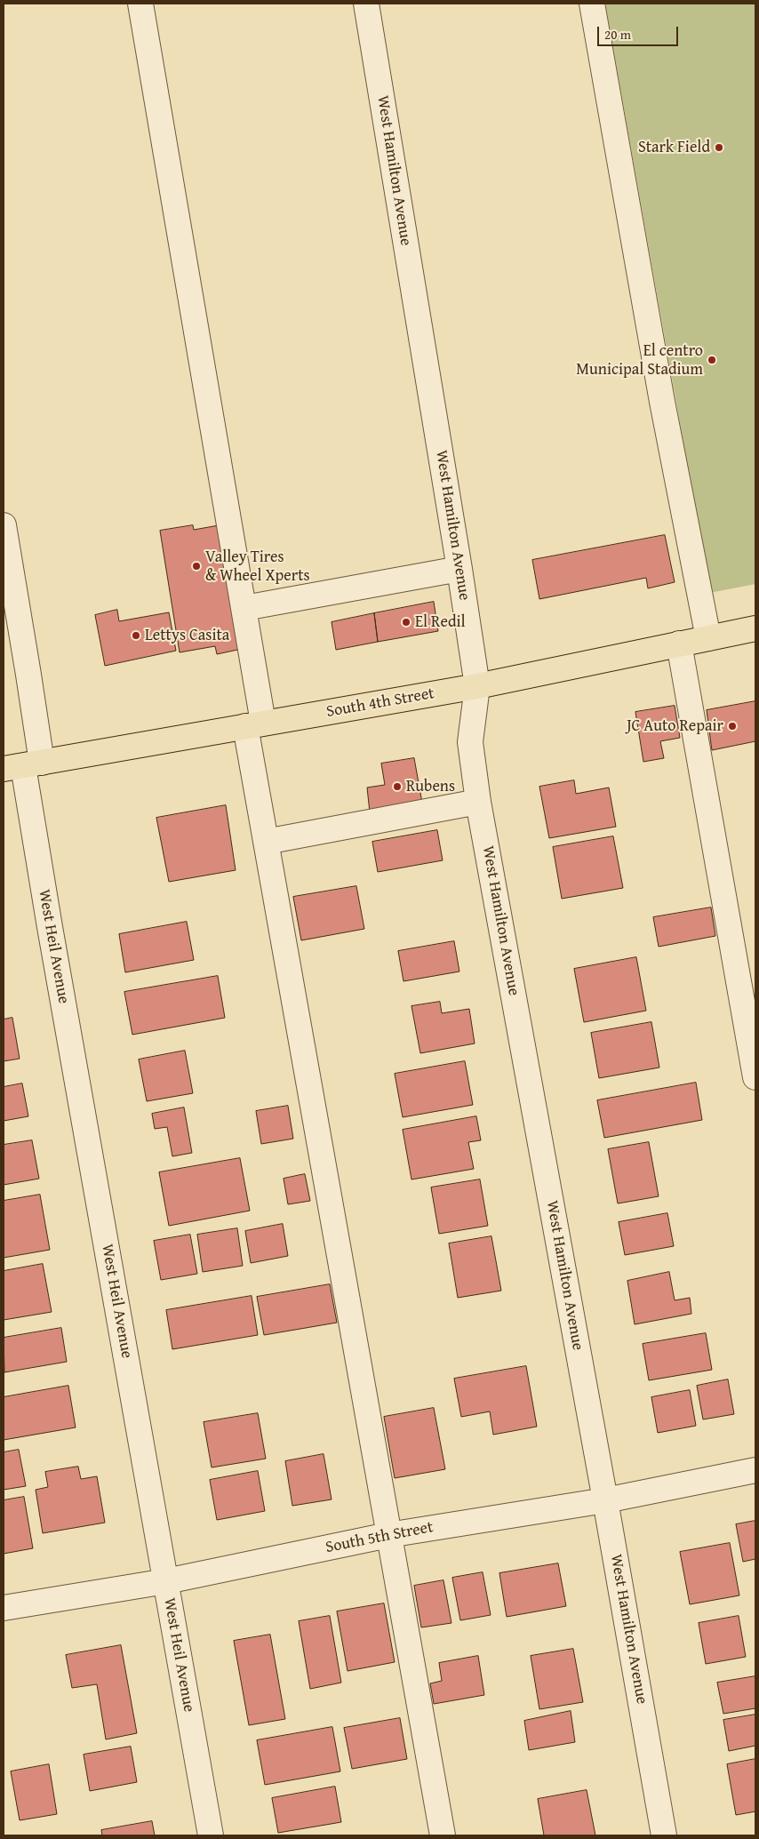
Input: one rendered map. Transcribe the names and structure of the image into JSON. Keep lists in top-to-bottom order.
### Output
{
  "streets": {
    "main road": ["South 4th Street"],
    "street": ["West Hamilton Avenue", "West Heil Avenue", "South 5th Street"]
  },
  "crossings": [
    ["West Hamilton Avenue", "South 4th Street"],
    ["West Hamilton Avenue", "South 5th Street"],
    ["South 4th Street", "West Heil Avenue"],
    ["West Heil Avenue", "South 5th Street"]
  ],
  "places": [
    "Stark Field",
    "El centro Municipal Stadium",
    "Valley Tires & Wheel Xperts",
    "El Redil",
    "Lettys Casita",
    "JC Auto Repair",
    "Rubens"
  ],
  "scale_bar": "20 m"
}
